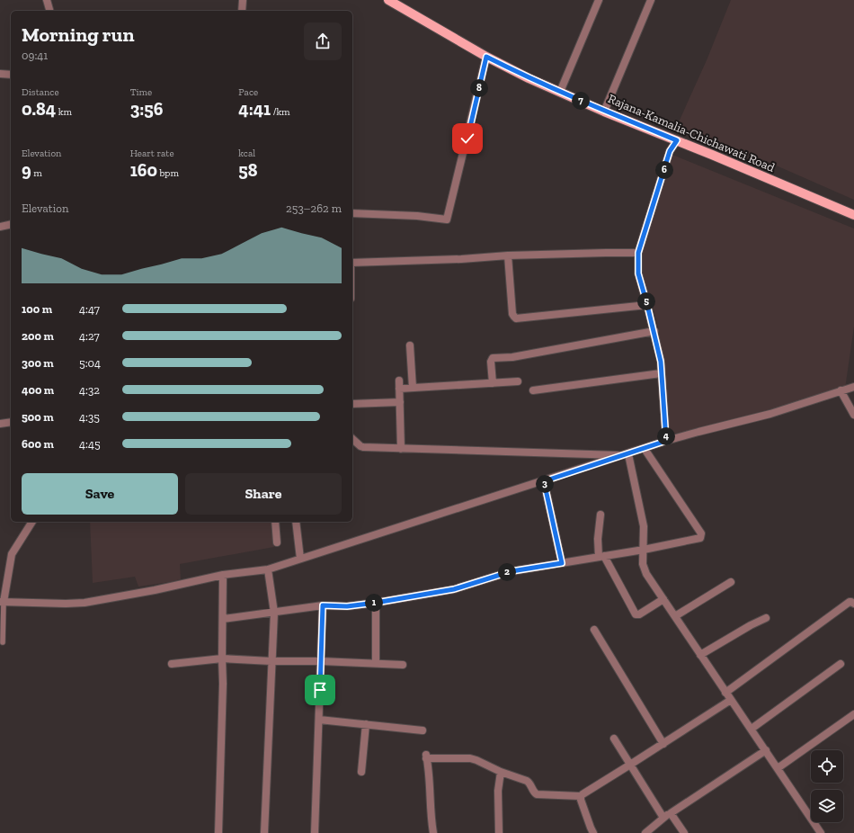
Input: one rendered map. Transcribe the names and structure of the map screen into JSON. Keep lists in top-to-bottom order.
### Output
{
  "streets": {
    "main road": ["Rajana-Kamalia-Chichawati Road"]
  },
  "page": {
    "heading": ["Morning run", "09:41"],
    "stats": [
      ["Distance", "0.84 km"],
      ["Time", "3:56"],
      ["Pace", "4:41 /km"],
      ["Elevation", "9 m"],
      ["Heart rate", "160 bpm"],
      ["kcal", "58"]
    ],
    "pins": [
      "8",
      "7",
      "6",
      "5",
      "4",
      "3",
      "2",
      "1"
    ],
    "chart": ["Elevation", "253–262 m"],
    "list": [
      {
        "name": "100 m",
        "note": "4:47"
      },
      {
        "name": "200 m",
        "note": "4:27"
      },
      {
        "name": "300 m",
        "note": "5:04"
      },
      {
        "name": "400 m",
        "note": "4:32"
      },
      {
        "name": "500 m",
        "note": "4:35"
      },
      {
        "name": "600 m",
        "note": "4:45"
      }
    ],
    "buttons": ["Save", "Share"]
  }
}
